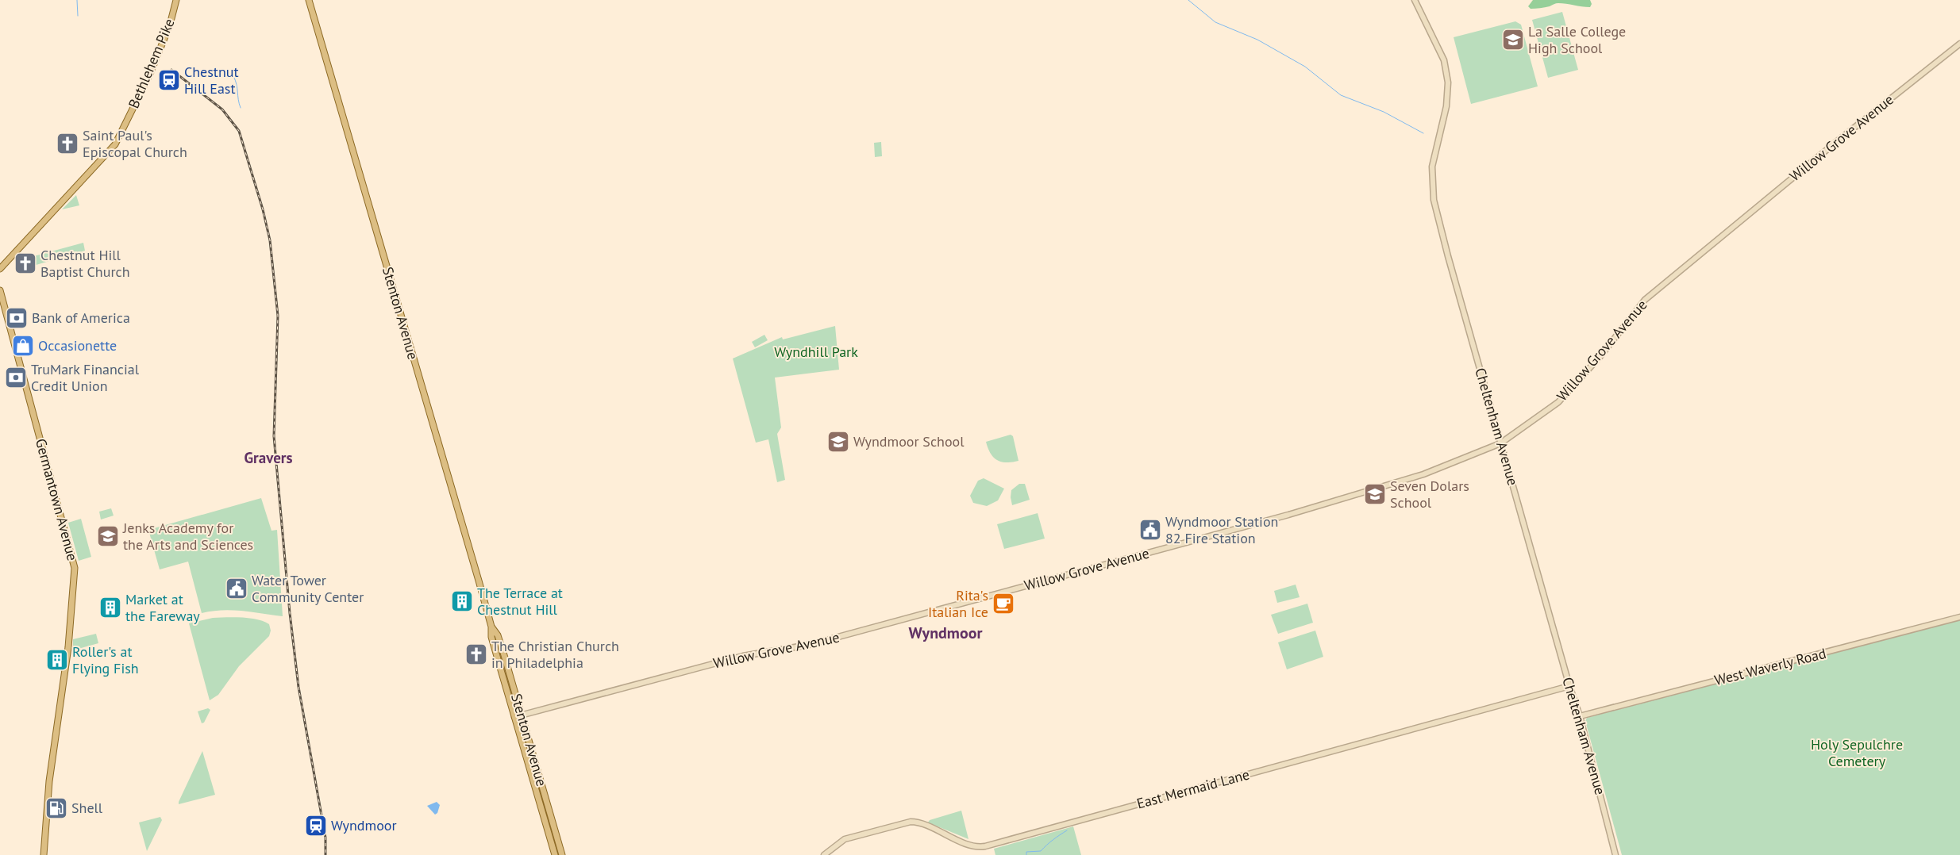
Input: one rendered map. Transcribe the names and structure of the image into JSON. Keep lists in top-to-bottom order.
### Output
{
  "streets": {
    "main road": ["Bethlehem Pike", "Stenton Avenue", "Germantown Avenue"],
    "street": [
      "Willow Grove Avenue",
      "Cheltenham Avenue",
      "West Waverly Road",
      "East Mermaid Lane"
    ]
  },
  "crossings": [
    ["Willow Grove Avenue", "Stenton Avenue"],
    ["Willow Grove Avenue", "Cheltenham Avenue"],
    ["Cheltenham Avenue", "West Waverly Road"],
    ["Cheltenham Avenue", "East Mermaid Lane"]
  ],
  "districts": ["Gravers", "Wyndmoor"],
  "parks": ["Wyndhill Park", "Holy Sepulchre Cemetery"],
  "places": {
    "school or university": [
      "La Salle College High School",
      "Wyndmoor School",
      "Seven Dolars School",
      "Jenks Academy for the Arts and Sciences"
    ],
    "station": ["Chestnut Hill East", "Wyndmoor"],
    "church": ["Saint Paul's Episcopal Church", "Chestnut Hill Baptist Church", "The Christian Church in Philadelphia"],
    "bank": ["Bank of America", "TruMark Financial Credit Union"],
    "shop": ["Occasionette"],
    "public building": ["Wyndmoor Station 82 Fire Station", "Water Tower Community Center"],
    "building": ["The Terrace at Chestnut Hill", "Market at the Fareway", "Roller's at Flying Fish"],
    "cafe": ["Rita's Italian Ice"],
    "fuel station": ["Shell"]
  }
}
